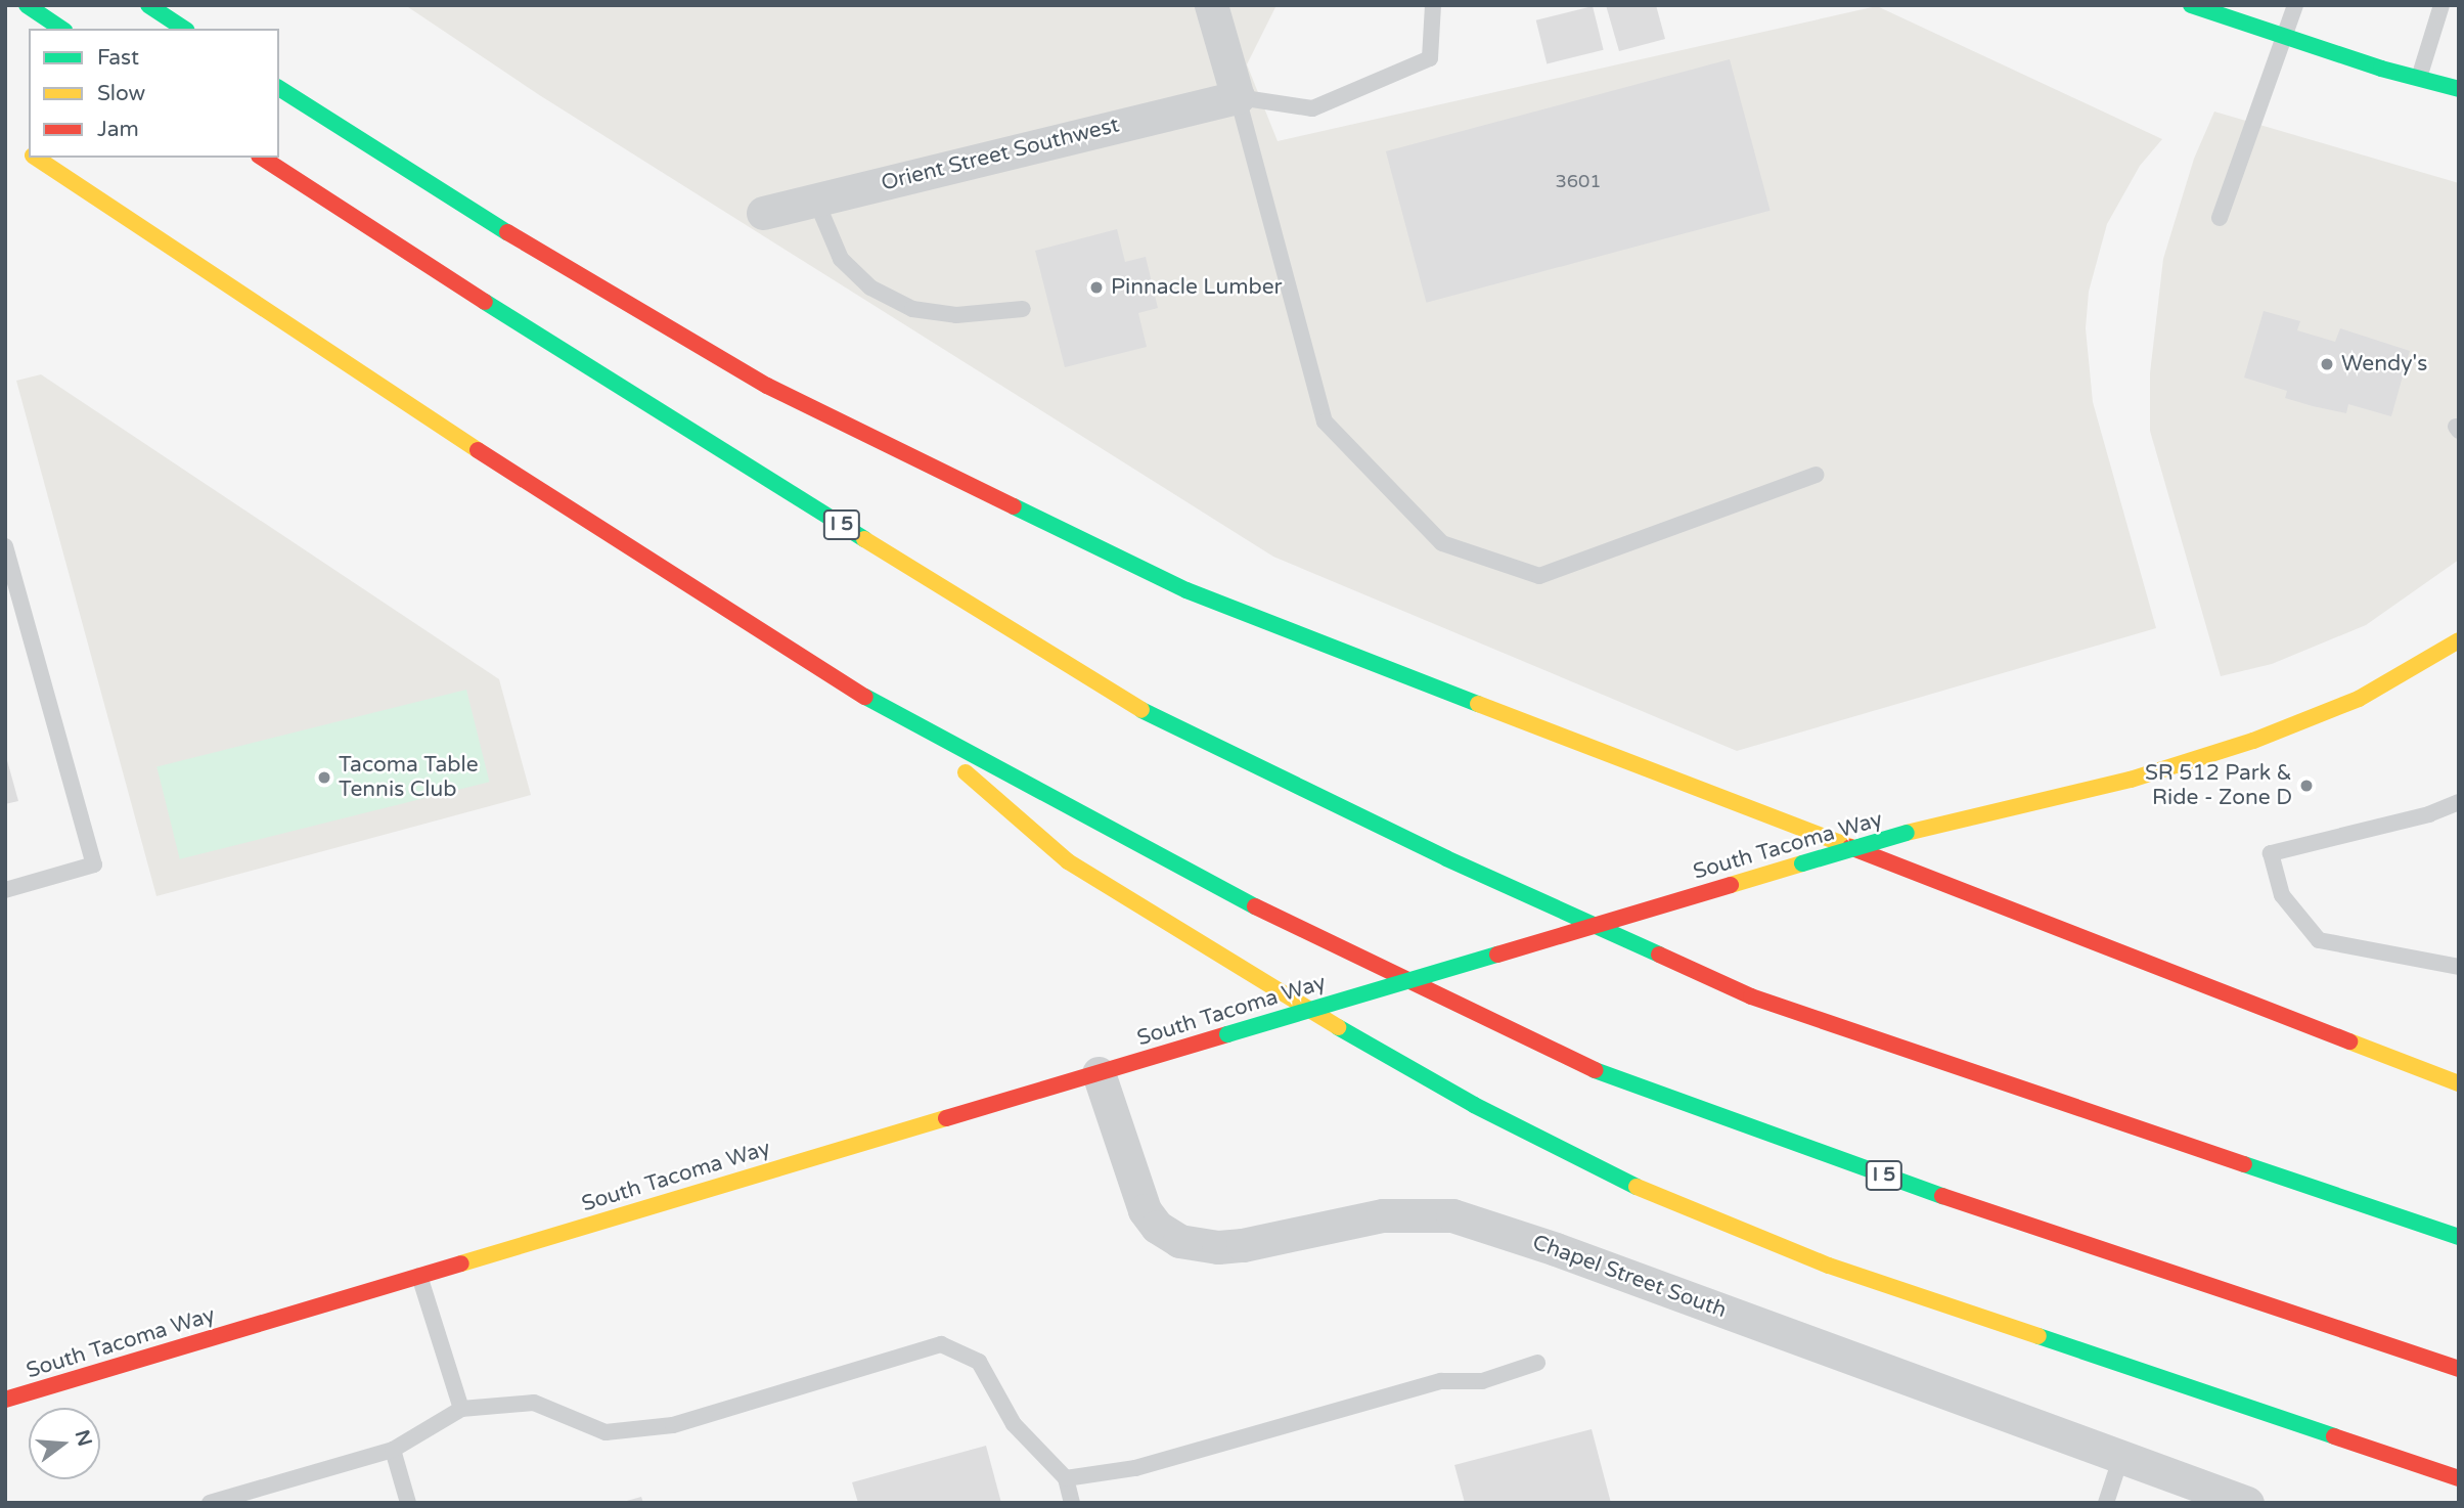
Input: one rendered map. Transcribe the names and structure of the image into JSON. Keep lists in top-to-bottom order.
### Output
{
  "streets": {
    "main road": ["I 5", "South Tacoma Way"],
    "street": ["Orient Street Southwest", "Chapel Street South"]
  },
  "crossings": [
    ["South Tacoma Way", "Chapel Street South"]
  ],
  "places": [
    "Pinnacle Lumber",
    "Wendy's",
    "Tacoma Table Tennis Club",
    "SR 512 Park & Ride - Zone D"
  ],
  "house_numbers": ["3601"],
  "legend": ["Fast", "Slow", "Jam"],
  "north": "right"
}
